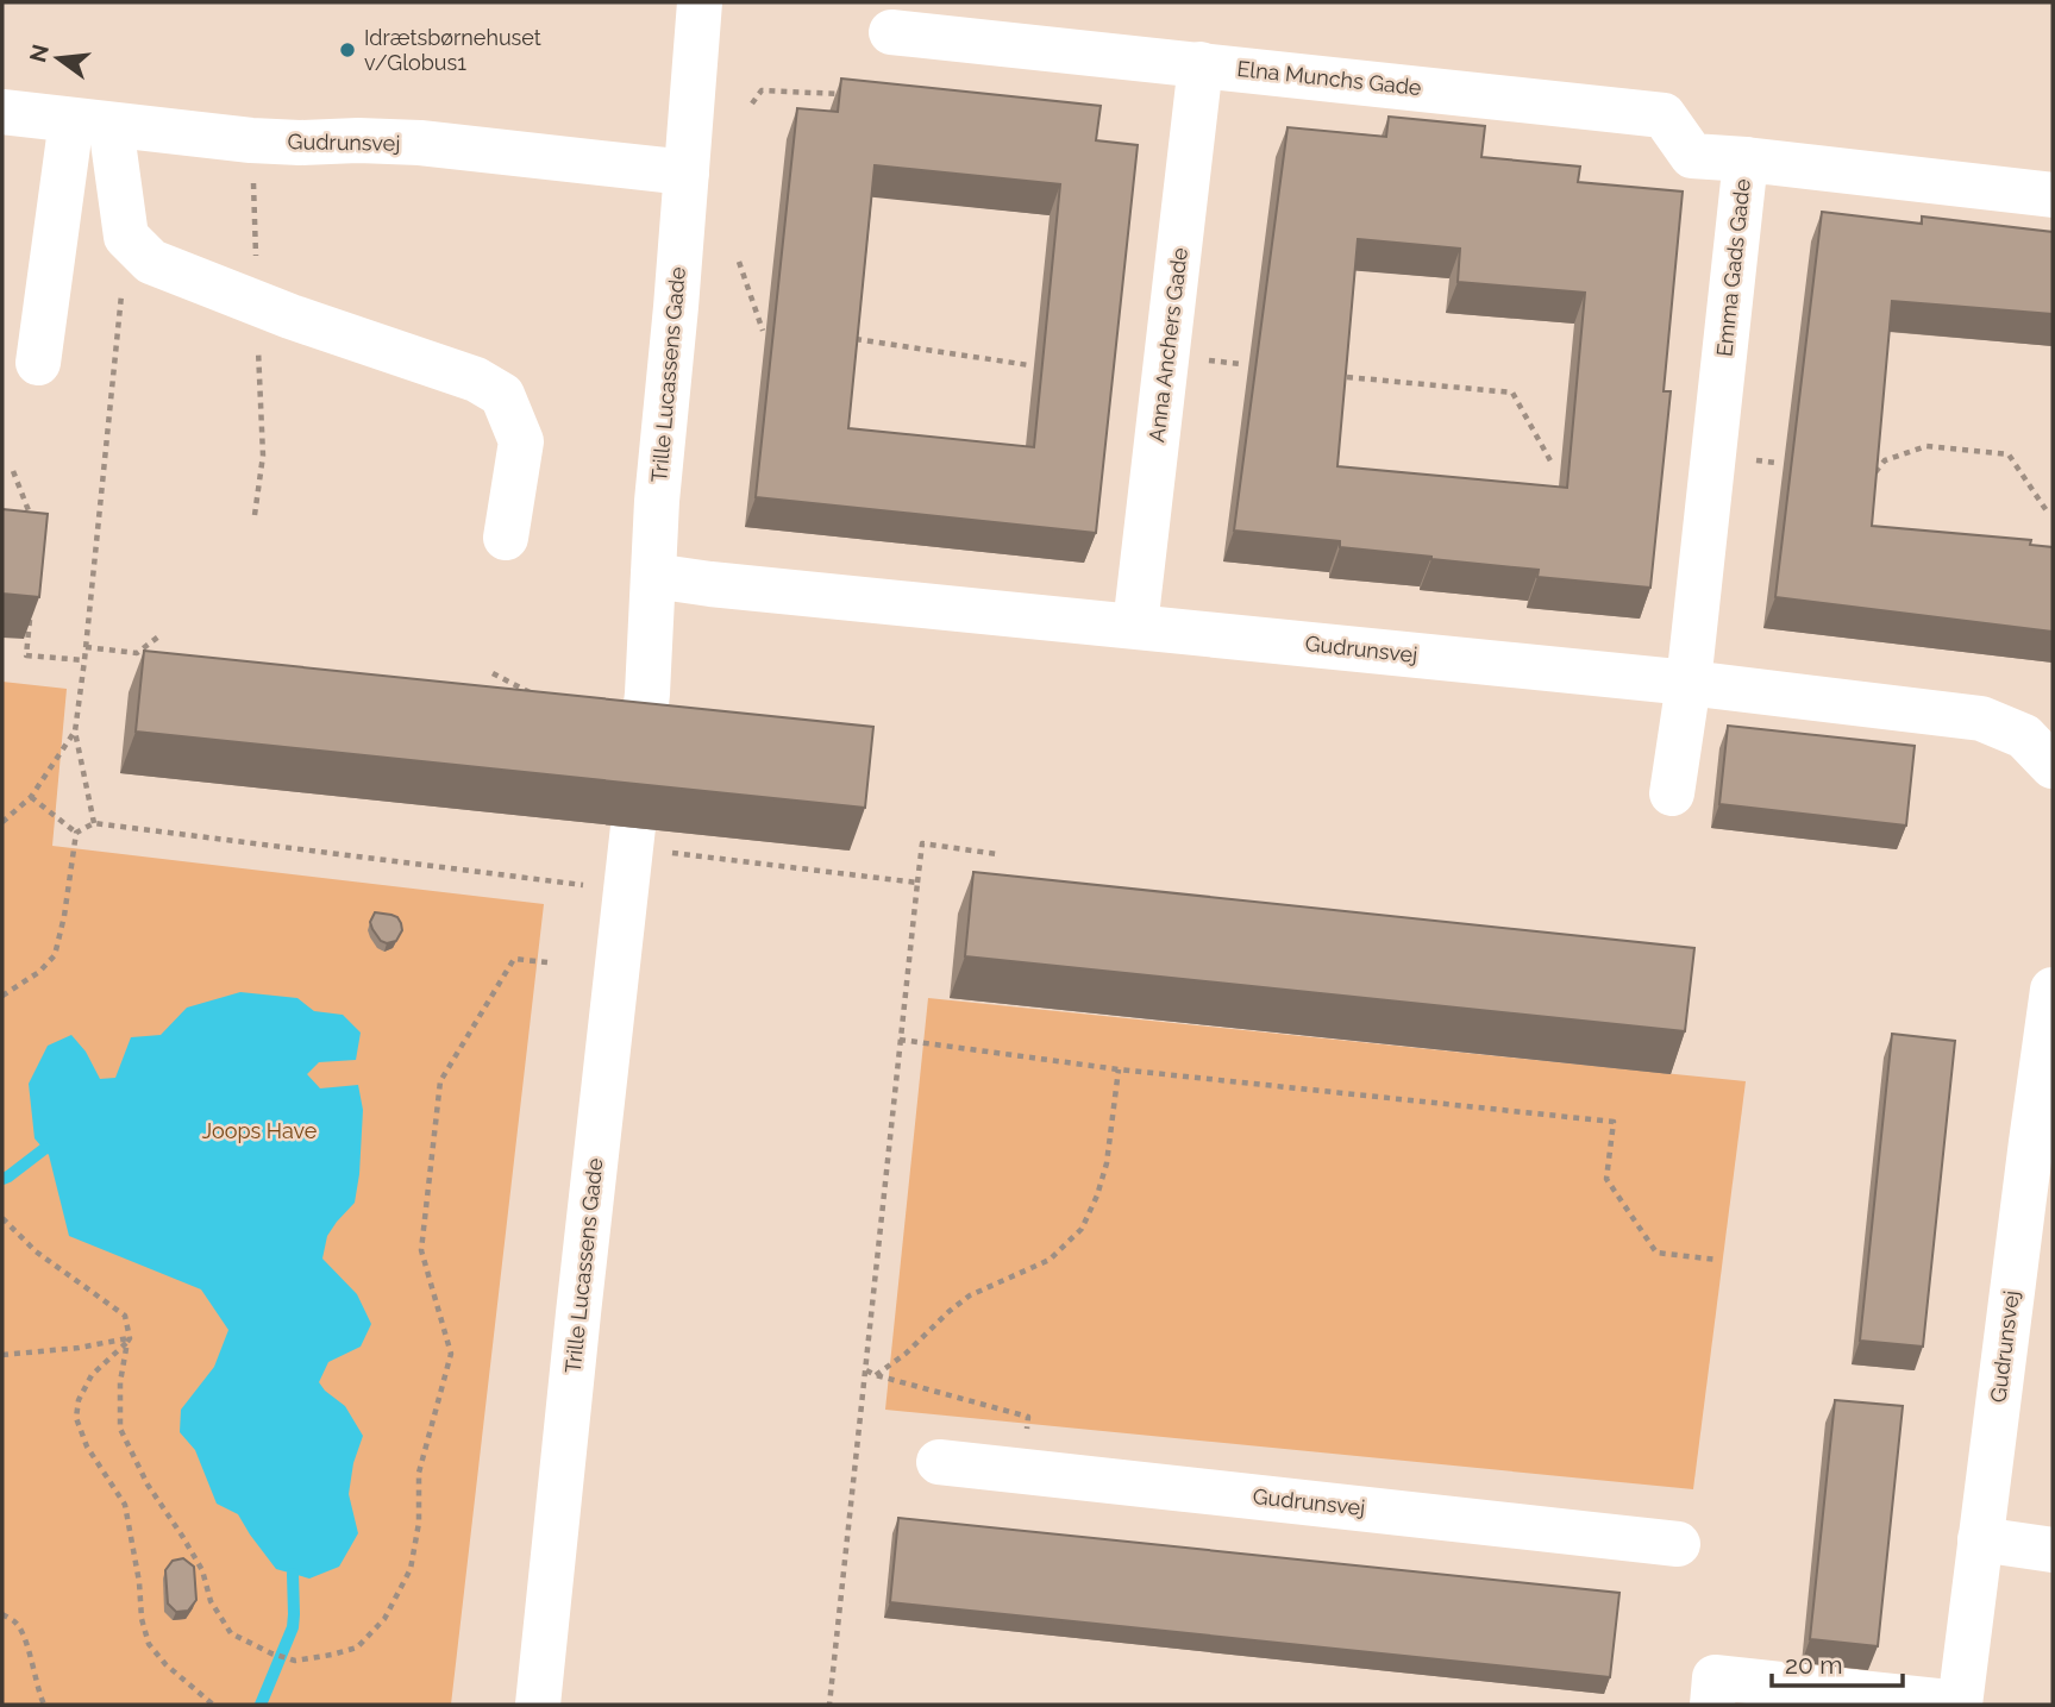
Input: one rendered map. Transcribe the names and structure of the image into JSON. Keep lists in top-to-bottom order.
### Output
{
  "streets": {
    "street": [
      "Elna Munchs Gade",
      "Gudrunsvej",
      "Emma Gads Gade",
      "Anna Anchers Gade",
      "Trille Lucassens Gade"
    ]
  },
  "crossings": [
    ["Elna Munchs Gade", "Emma Gads Gade"],
    ["Elna Munchs Gade", "Anna Anchers Gade"],
    ["Gudrunsvej", "Emma Gads Gade"],
    ["Gudrunsvej", "Anna Anchers Gade"],
    ["Gudrunsvej", "Trille Lucassens Gade"]
  ],
  "parks": ["Joops Have"],
  "places": ["Idrætsbørnehuset v/Globus1"],
  "scale_bar": "20 m",
  "north": "left"
}
